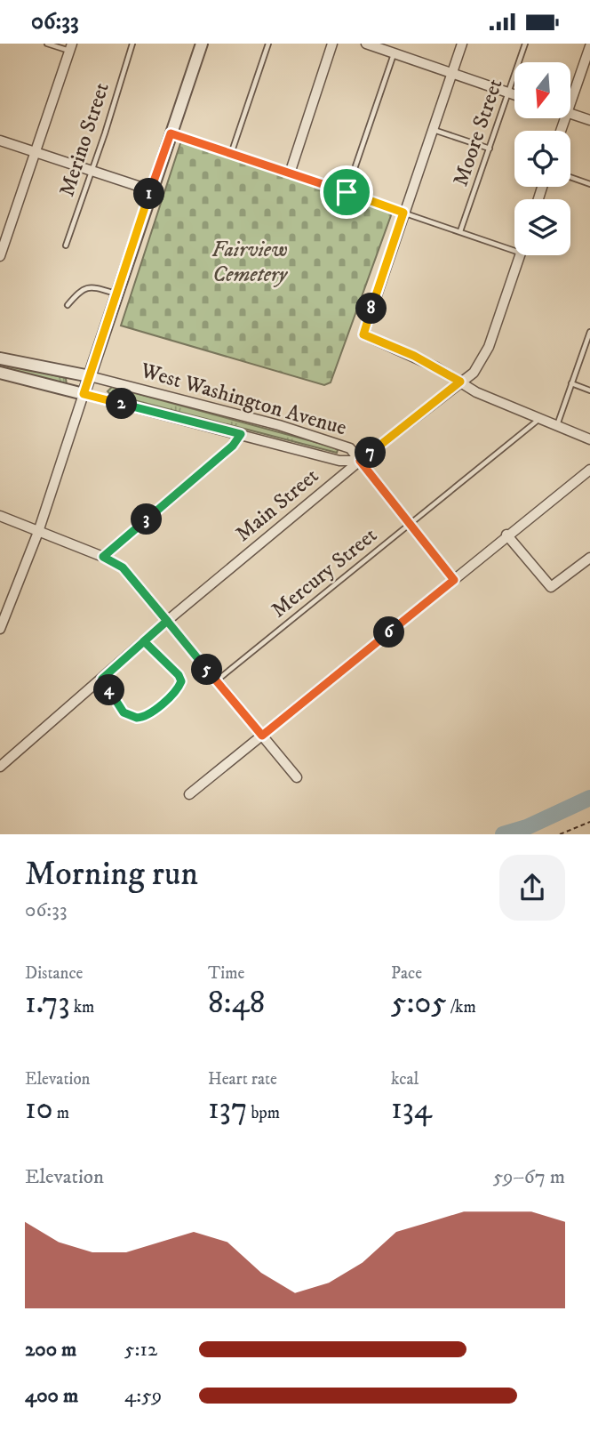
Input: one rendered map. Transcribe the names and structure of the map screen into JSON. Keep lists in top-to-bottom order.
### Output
{
  "streets": {
    "street": ["West Washington Avenue", "Main Street"],
    "lane": ["Moore Street", "Merino Street", "Mercury Street"]
  },
  "crossings": [
    ["West Washington Avenue", "Main Street"]
  ],
  "parks": ["Fairview Cemetery"],
  "north": "bottom",
  "page": {
    "status": "06:33",
    "pins": [
      "1",
      "8",
      "2",
      "7",
      "3",
      "6",
      "5",
      "4"
    ],
    "heading": ["Morning run", "06:33"],
    "stats": [
      ["Distance", "1.73 km"],
      ["Time", "8:48"],
      ["Pace", "5:05 /km"],
      ["Elevation", "10 m"],
      ["Heart rate", "137 bpm"],
      ["kcal", "134"]
    ],
    "chart": ["Elevation", "59–67 m"],
    "list": [
      {
        "name": "200 m",
        "note": "5:12"
      },
      {
        "name": "400 m",
        "note": "4:59"
      }
    ]
  }
}
